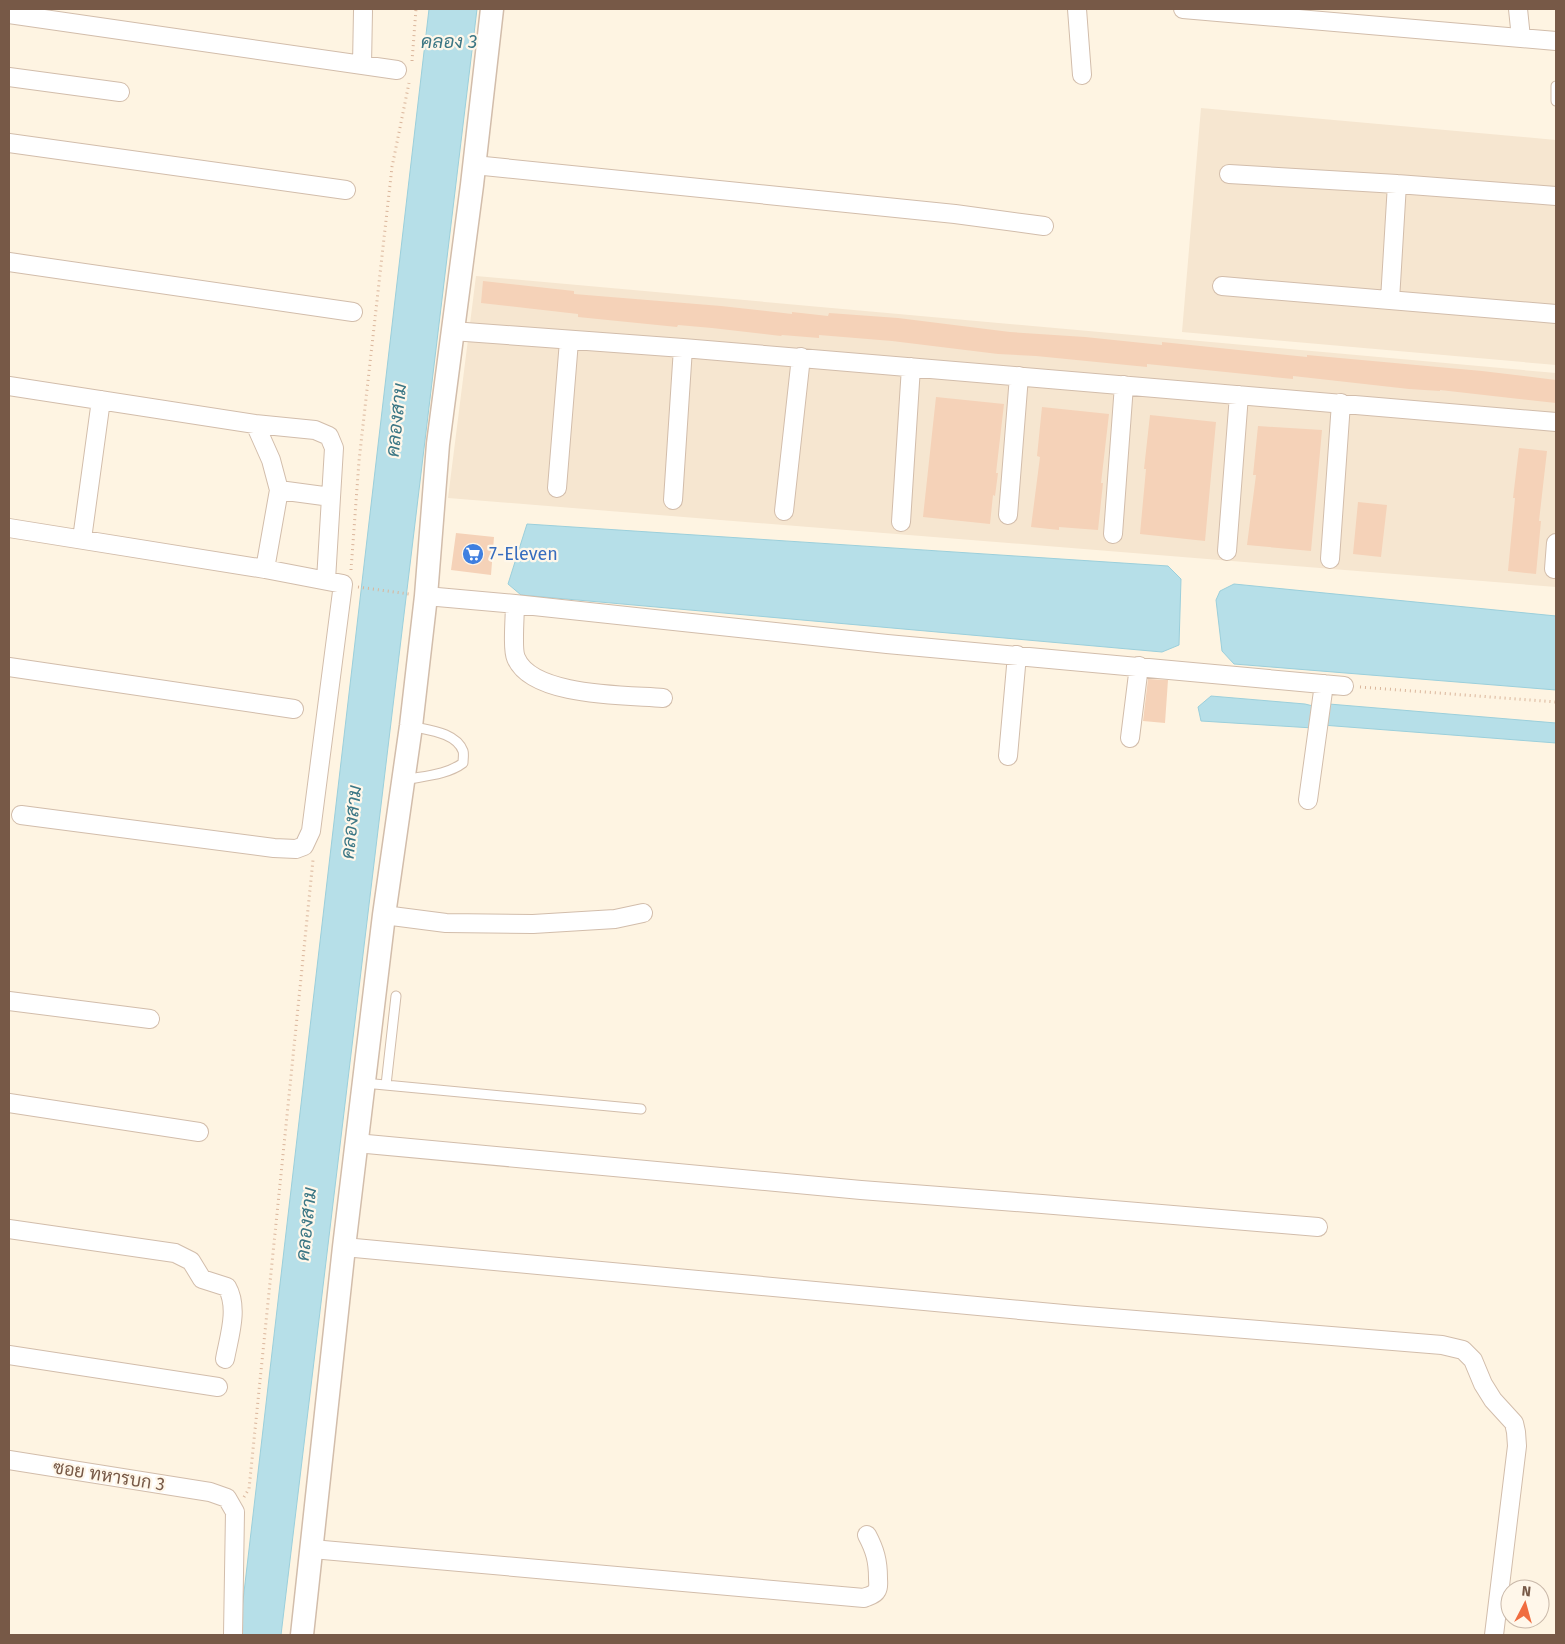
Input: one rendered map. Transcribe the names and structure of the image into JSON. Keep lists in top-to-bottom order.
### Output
{
  "streets": {
    "street": ["ซอย ทหารบก 3"]
  },
  "water": ["คลอง 3", "คลองสาม"],
  "places": {
    "supermarket": ["7-Eleven"]
  },
  "north": "top"
}
